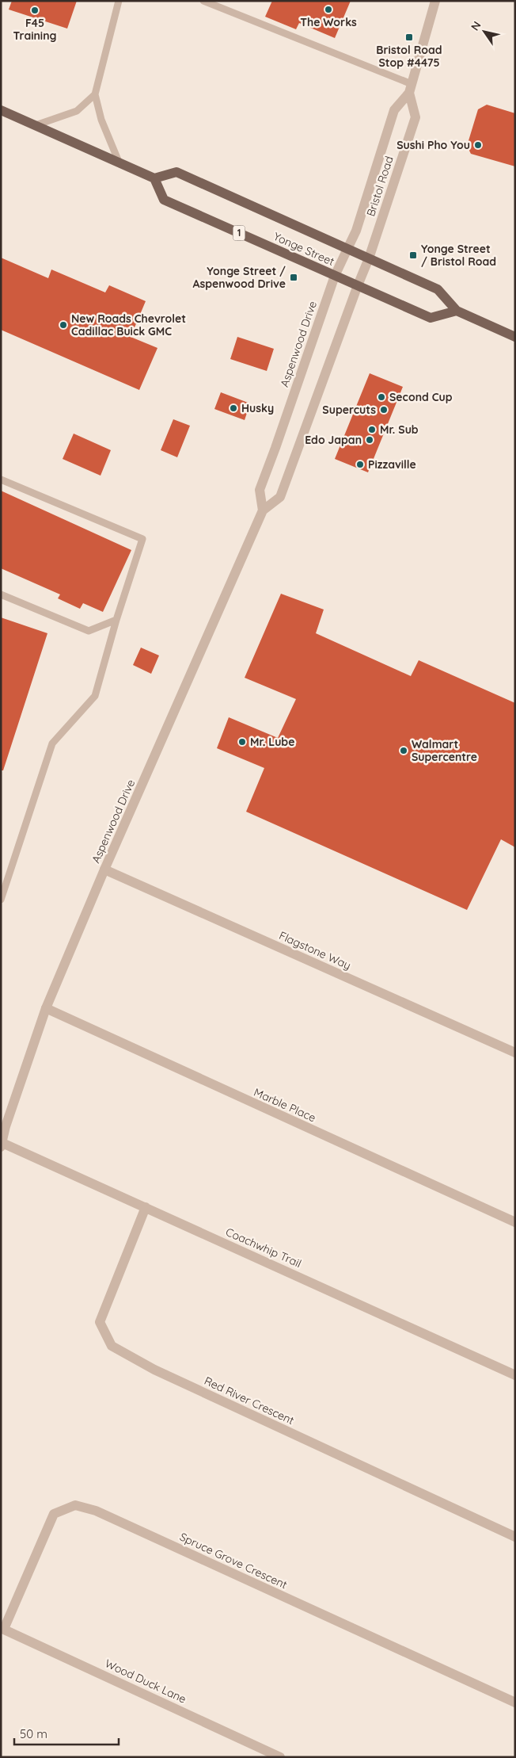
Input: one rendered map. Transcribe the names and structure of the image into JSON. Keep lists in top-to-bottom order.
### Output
{
  "streets": {
    "main road": ["1", "Yonge Street"],
    "street": [
      "Bristol Road",
      "Aspenwood Drive",
      "Flagstone Way",
      "Marble Place",
      "Coachwhip Trail",
      "Red River Crescent",
      "Spruce Grove Crescent",
      "Wood Duck Lane"
    ]
  },
  "crossings": [
    ["Bristol Road", "Yonge Street"],
    ["Bristol Road", "Aspenwood Drive"],
    ["Yonge Street", "Aspenwood Drive"],
    ["Aspenwood Drive", "Flagstone Way"],
    ["Aspenwood Drive", "Marble Place"],
    ["Aspenwood Drive", "Coachwhip Trail"],
    ["Coachwhip Trail", "Red River Crescent"],
    ["Spruce Grove Crescent", "Wood Duck Lane"]
  ],
  "places": {
    "other": [
      "The Works",
      "F45 Training",
      "Sushi Pho You",
      "New Roads Chevrolet Cadillac Buick GMC",
      "Second Cup",
      "Husky",
      "Supercuts",
      "Mr. Sub",
      "Edo Japan",
      "Pizzaville",
      "Mr. Lube",
      "Walmart Supercentre"
    ],
    "transit": ["Bristol Road Stop #4475", "Yonge Street / Bristol Road", "Yonge Street / Aspenwood Drive"]
  },
  "scale_bar": "50 m",
  "north": "top left"
}
